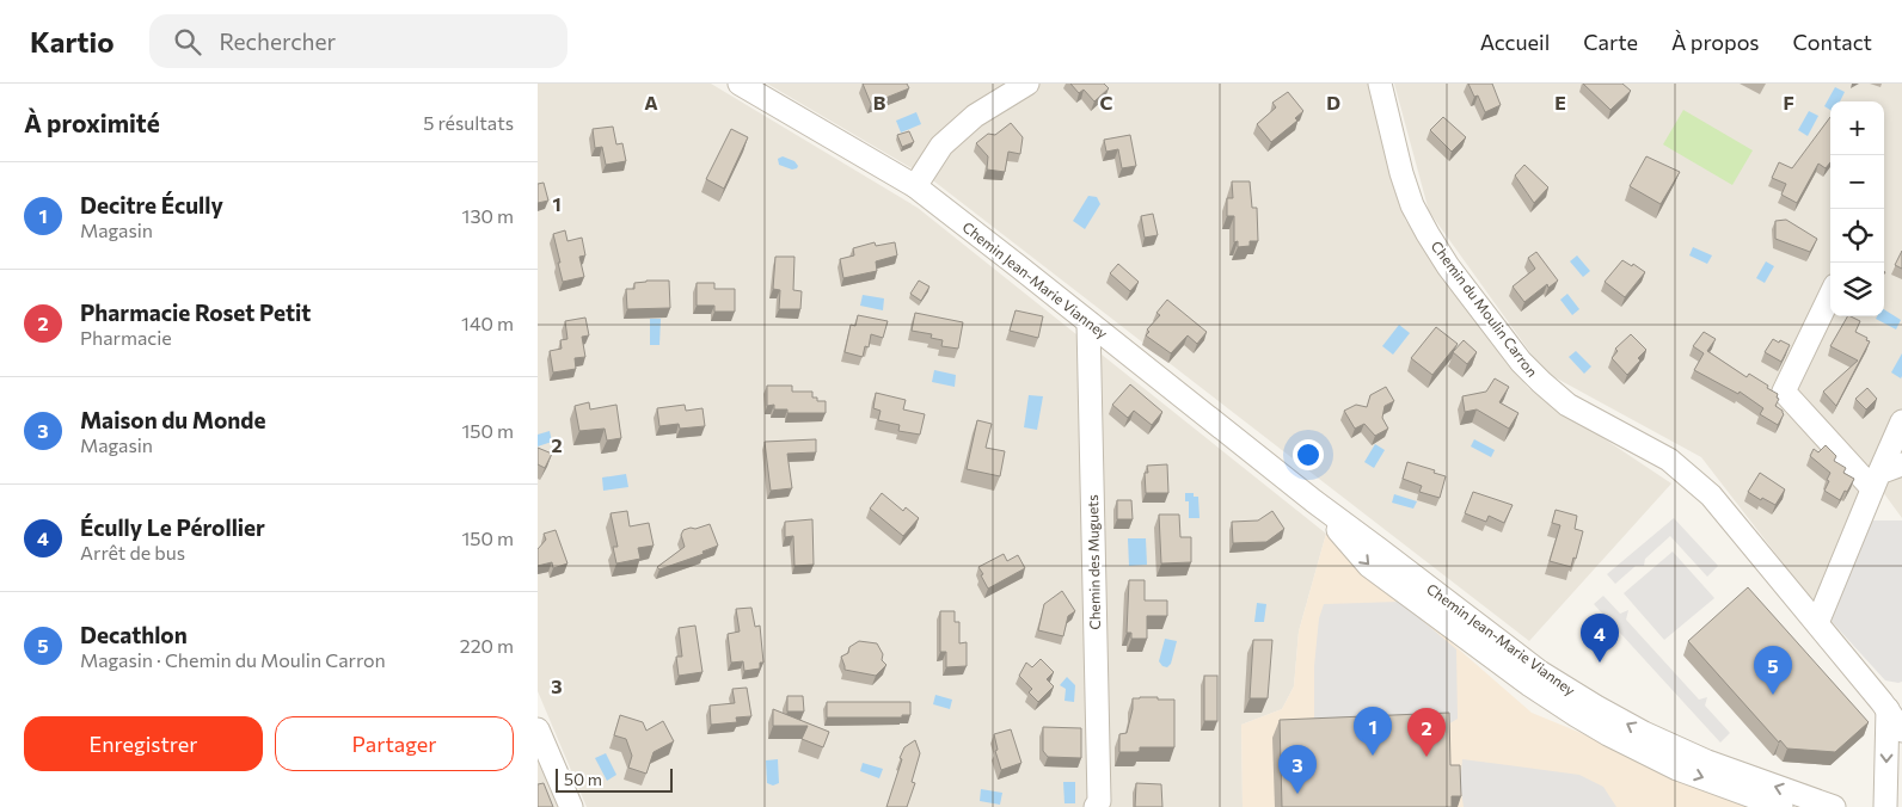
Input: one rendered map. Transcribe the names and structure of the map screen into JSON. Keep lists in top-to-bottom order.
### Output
{
  "streets": {
    "street": ["Chemin Jean-Marie Vianney", "Chemin du Moulin Carron", "Chemin des Muguets"]
  },
  "crossings": [
    ["Chemin Jean-Marie Vianney", "Chemin des Muguets"]
  ],
  "scale_bar": "50 m",
  "page": {
    "header": "Kartio",
    "search": "Rechercher",
    "nav": [
      "Accueil",
      "Carte",
      "À propos",
      "Contact"
    ],
    "heading": ["À proximité", "5 résultats"],
    "map_buttons": ["+", "−"],
    "list": [
      {
        "mark": "1",
        "name": "Decitre Écully",
        "note": "Magasin",
        "value": "130 m"
      },
      {
        "mark": "2",
        "name": "Pharmacie Roset Petit",
        "note": "Pharmacie",
        "value": "140 m"
      },
      {
        "mark": "3",
        "name": "Maison du Monde",
        "note": "Magasin",
        "value": "150 m"
      },
      {
        "mark": "4",
        "name": "Écully Le Pérollier",
        "note": "Arrêt de bus",
        "value": "150 m"
      },
      {
        "mark": "5",
        "name": "Decathlon",
        "note": "Magasin · Chemin du Moulin Carron",
        "value": "220 m"
      }
    ],
    "pins": [
      "4",
      "5",
      "1",
      "2",
      "3"
    ],
    "buttons": ["Enregistrer", "Partager"],
    "scale": "50 m"
  },
  "grid": {
    "columns": [
      "A",
      "B",
      "C",
      "D",
      "E",
      "F"
    ],
    "rows": ["1", "2", "3"]
  }
}
